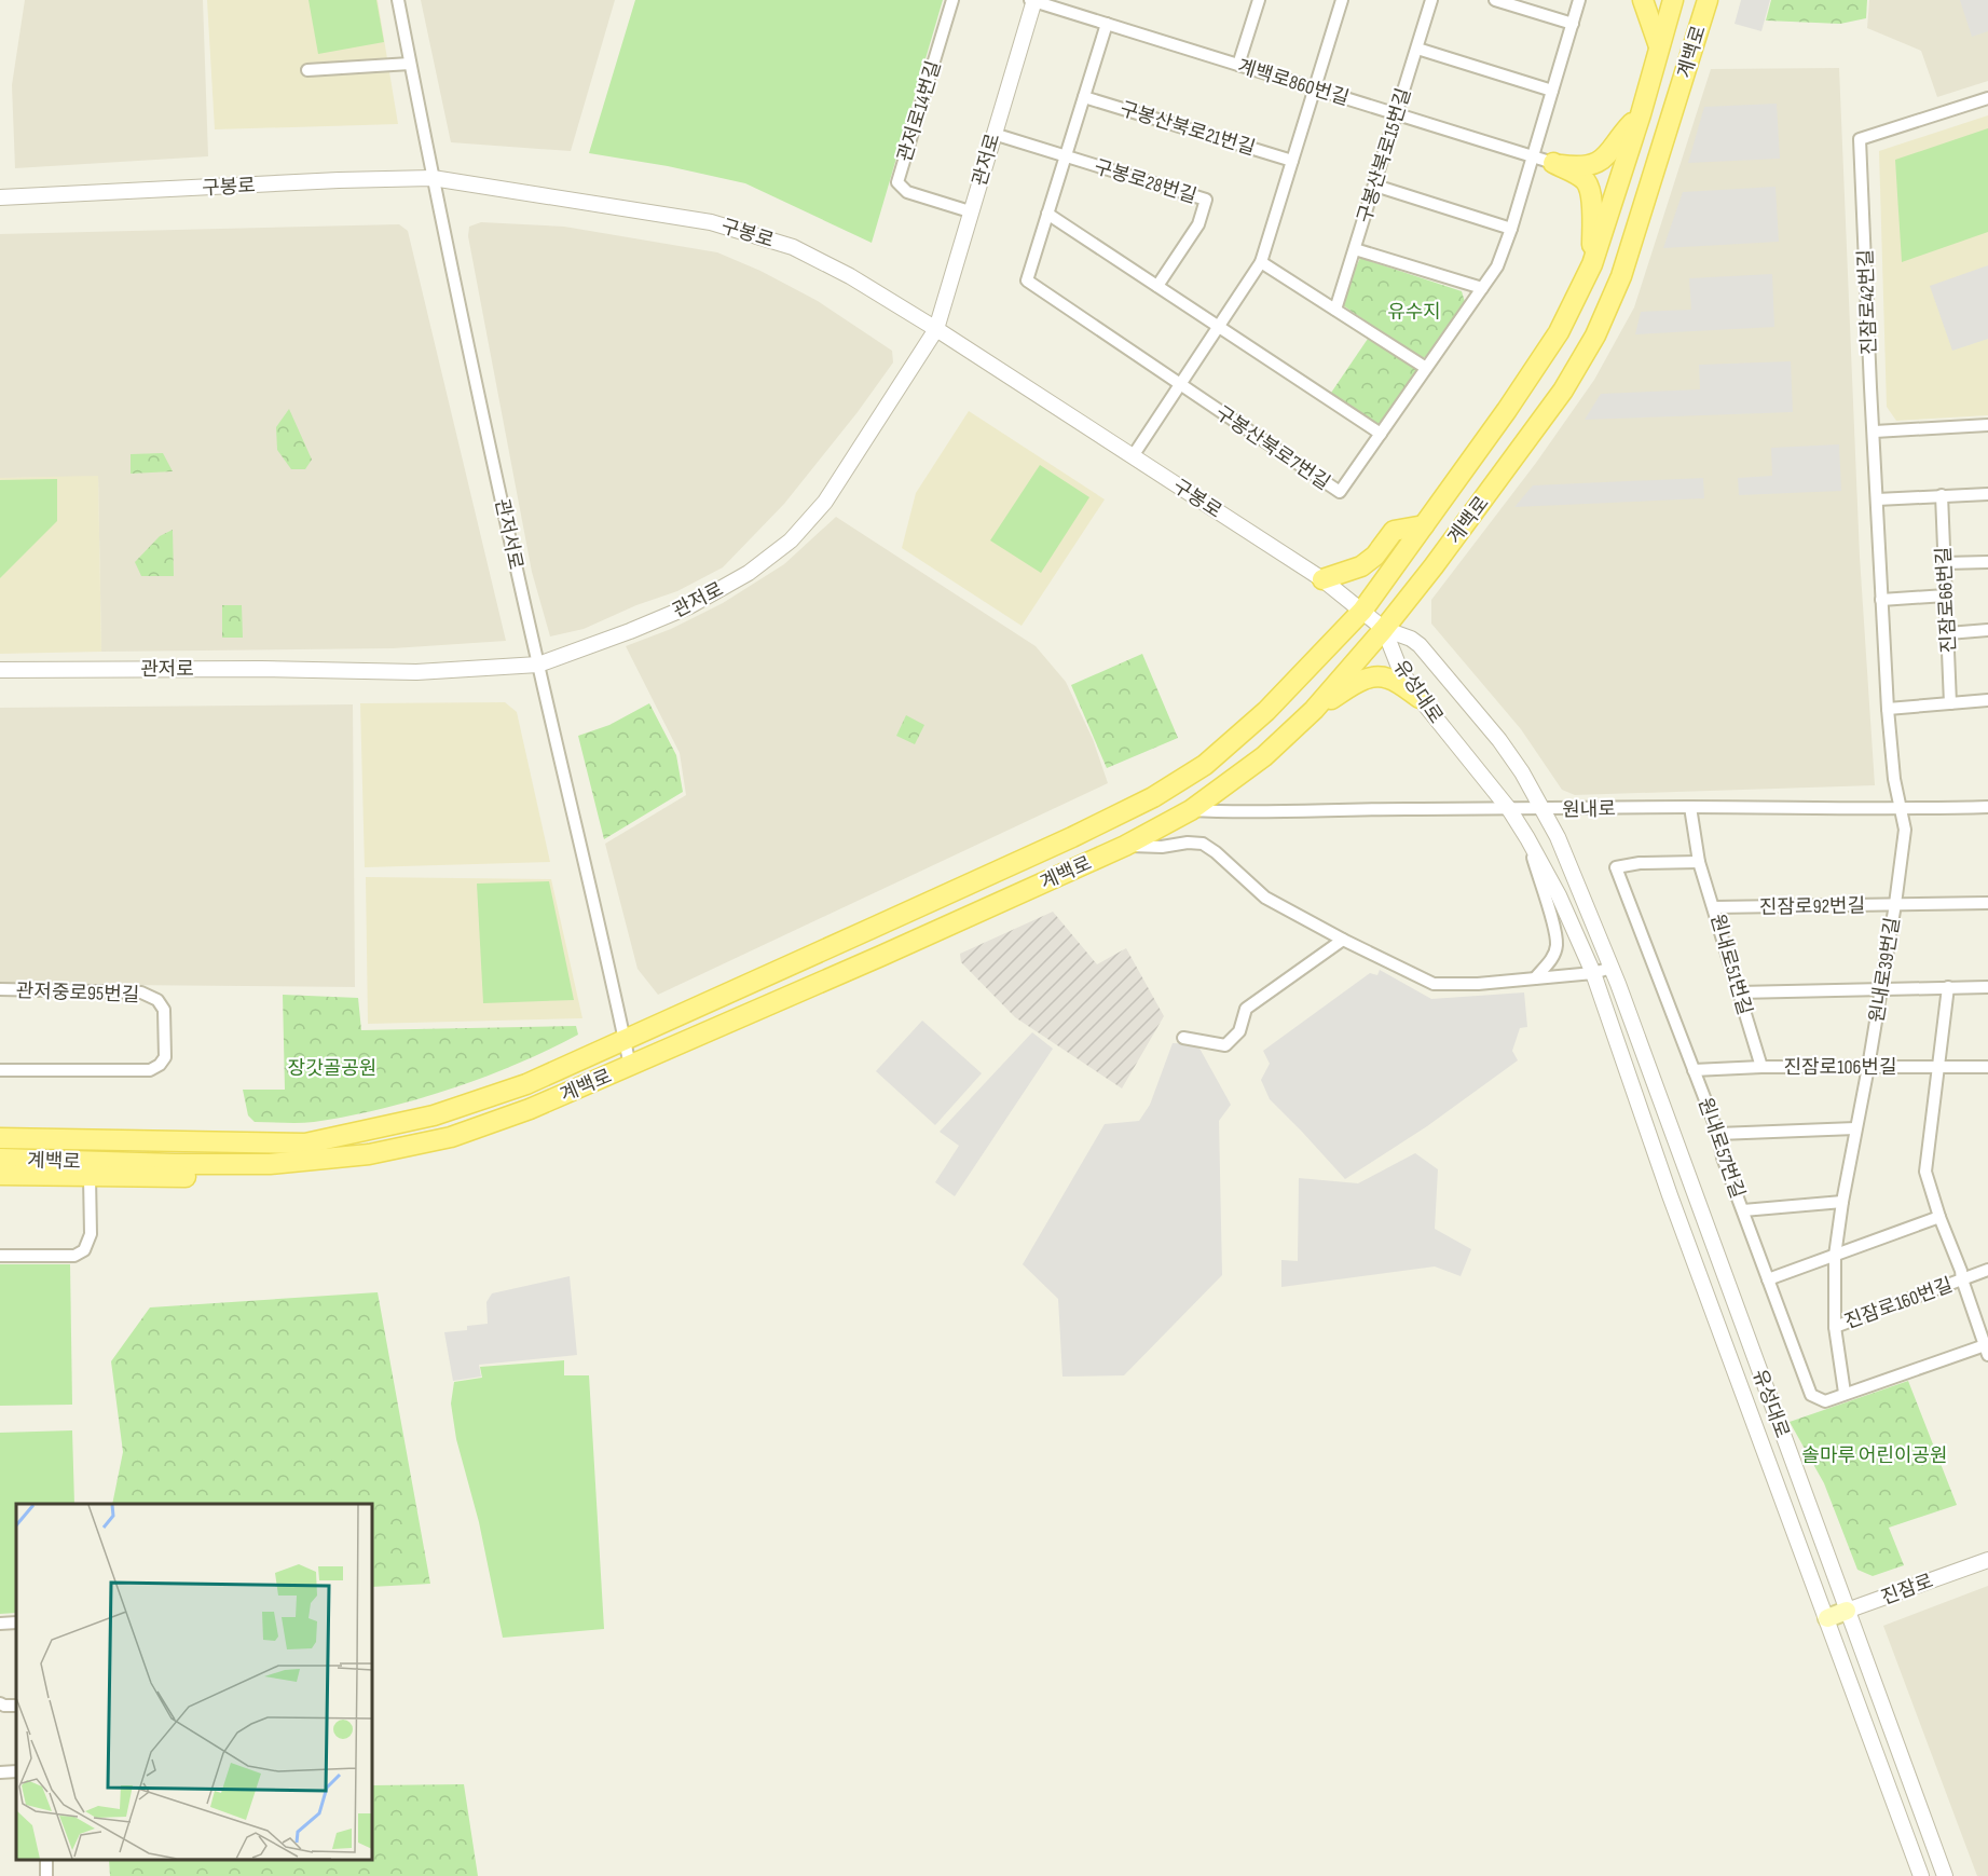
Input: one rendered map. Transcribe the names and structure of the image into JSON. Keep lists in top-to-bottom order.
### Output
{
  "streets": {
    "main road": ["계백로", "진잠로"],
    "street": [
      "계백로860번길",
      "관저로14번길",
      "구봉산북로21번길",
      "구봉산북로15번길",
      "관저로",
      "구봉로28번길",
      "구봉로",
      "진잠로42번길",
      "구봉산북로7번길",
      "관저서로",
      "진잠로66번길",
      "유성대로",
      "원내로",
      "진잠로92번길",
      "원내로51번길",
      "원내로39번길",
      "관저중로95번길",
      "진잠로106번길",
      "원내로57번길",
      "진잠로160번길"
    ]
  },
  "crossings": [
    ["계백로", "구봉로"],
    ["계백로", "관저서로"],
    ["계백로", "유성대로"],
    ["계백로", "원내로"],
    ["계백로860번길", "구봉산북로15번길"],
    ["계백로860번길", "관저로"],
    ["계백로860번길", "구봉산북로7번길"],
    ["관저로14번길", "관저로"],
    ["관저로", "구봉로28번길"],
    ["관저로", "구봉로"],
    ["관저로", "관저서로"],
    ["구봉로", "관저서로"],
    ["구봉로", "유성대로"],
    ["진잠로42번길", "원내로"],
    ["진잠로42번길", "원내로39번길"],
    ["유성대로", "원내로"],
    ["유성대로", "진잠로"],
    ["원내로", "원내로51번길"],
    ["원내로", "원내로39번길"],
    ["진잠로92번길", "원내로51번길"],
    ["진잠로92번길", "원내로39번길"],
    ["원내로51번길", "진잠로106번길"],
    ["원내로51번길", "원내로57번길"],
    ["원내로39번길", "진잠로106번길"],
    ["원내로39번길", "원내로57번길"],
    ["원내로39번길", "진잠로160번길"],
    ["진잠로106번길", "원내로57번길"],
    ["진잠로106번길", "진잠로160번길"]
  ],
  "parks": ["유수지", "장갓골공원", "솔마루 어린이공원"]
}
